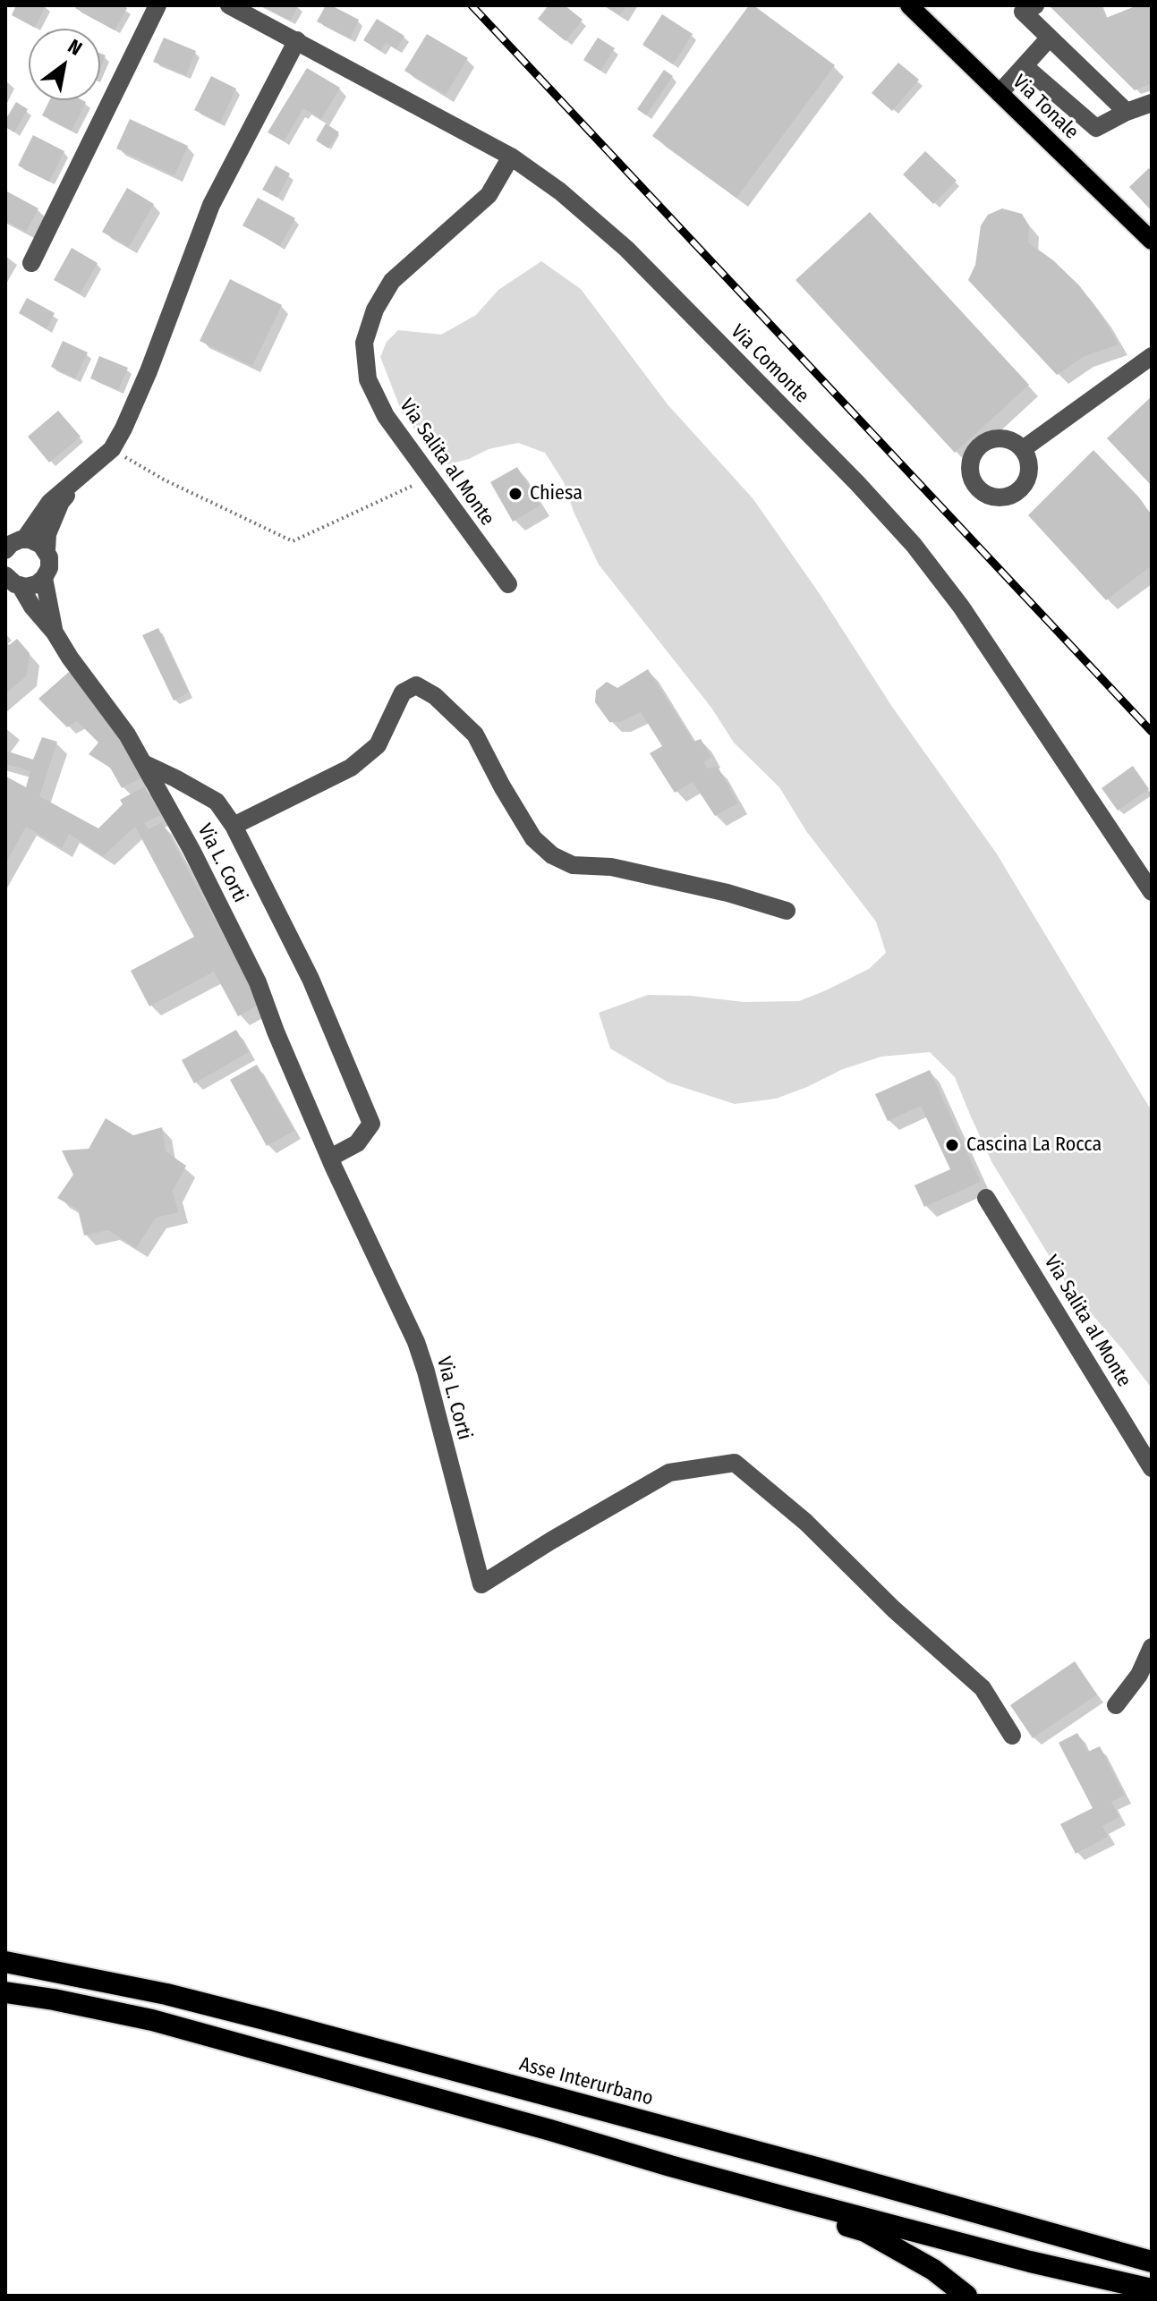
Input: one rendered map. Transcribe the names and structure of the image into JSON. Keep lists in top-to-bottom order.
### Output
{
  "streets": {
    "highway": ["Asse Interurbano"],
    "main road": ["Via Tonale"],
    "street": ["Via Comonte", "Via Salita al Monte", "Via L. Corti"]
  },
  "crossings": [
    ["Via Comonte", "Via Salita al Monte"]
  ],
  "places": ["Chiesa", "Cascina La Rocca"],
  "north": "top right"
}
